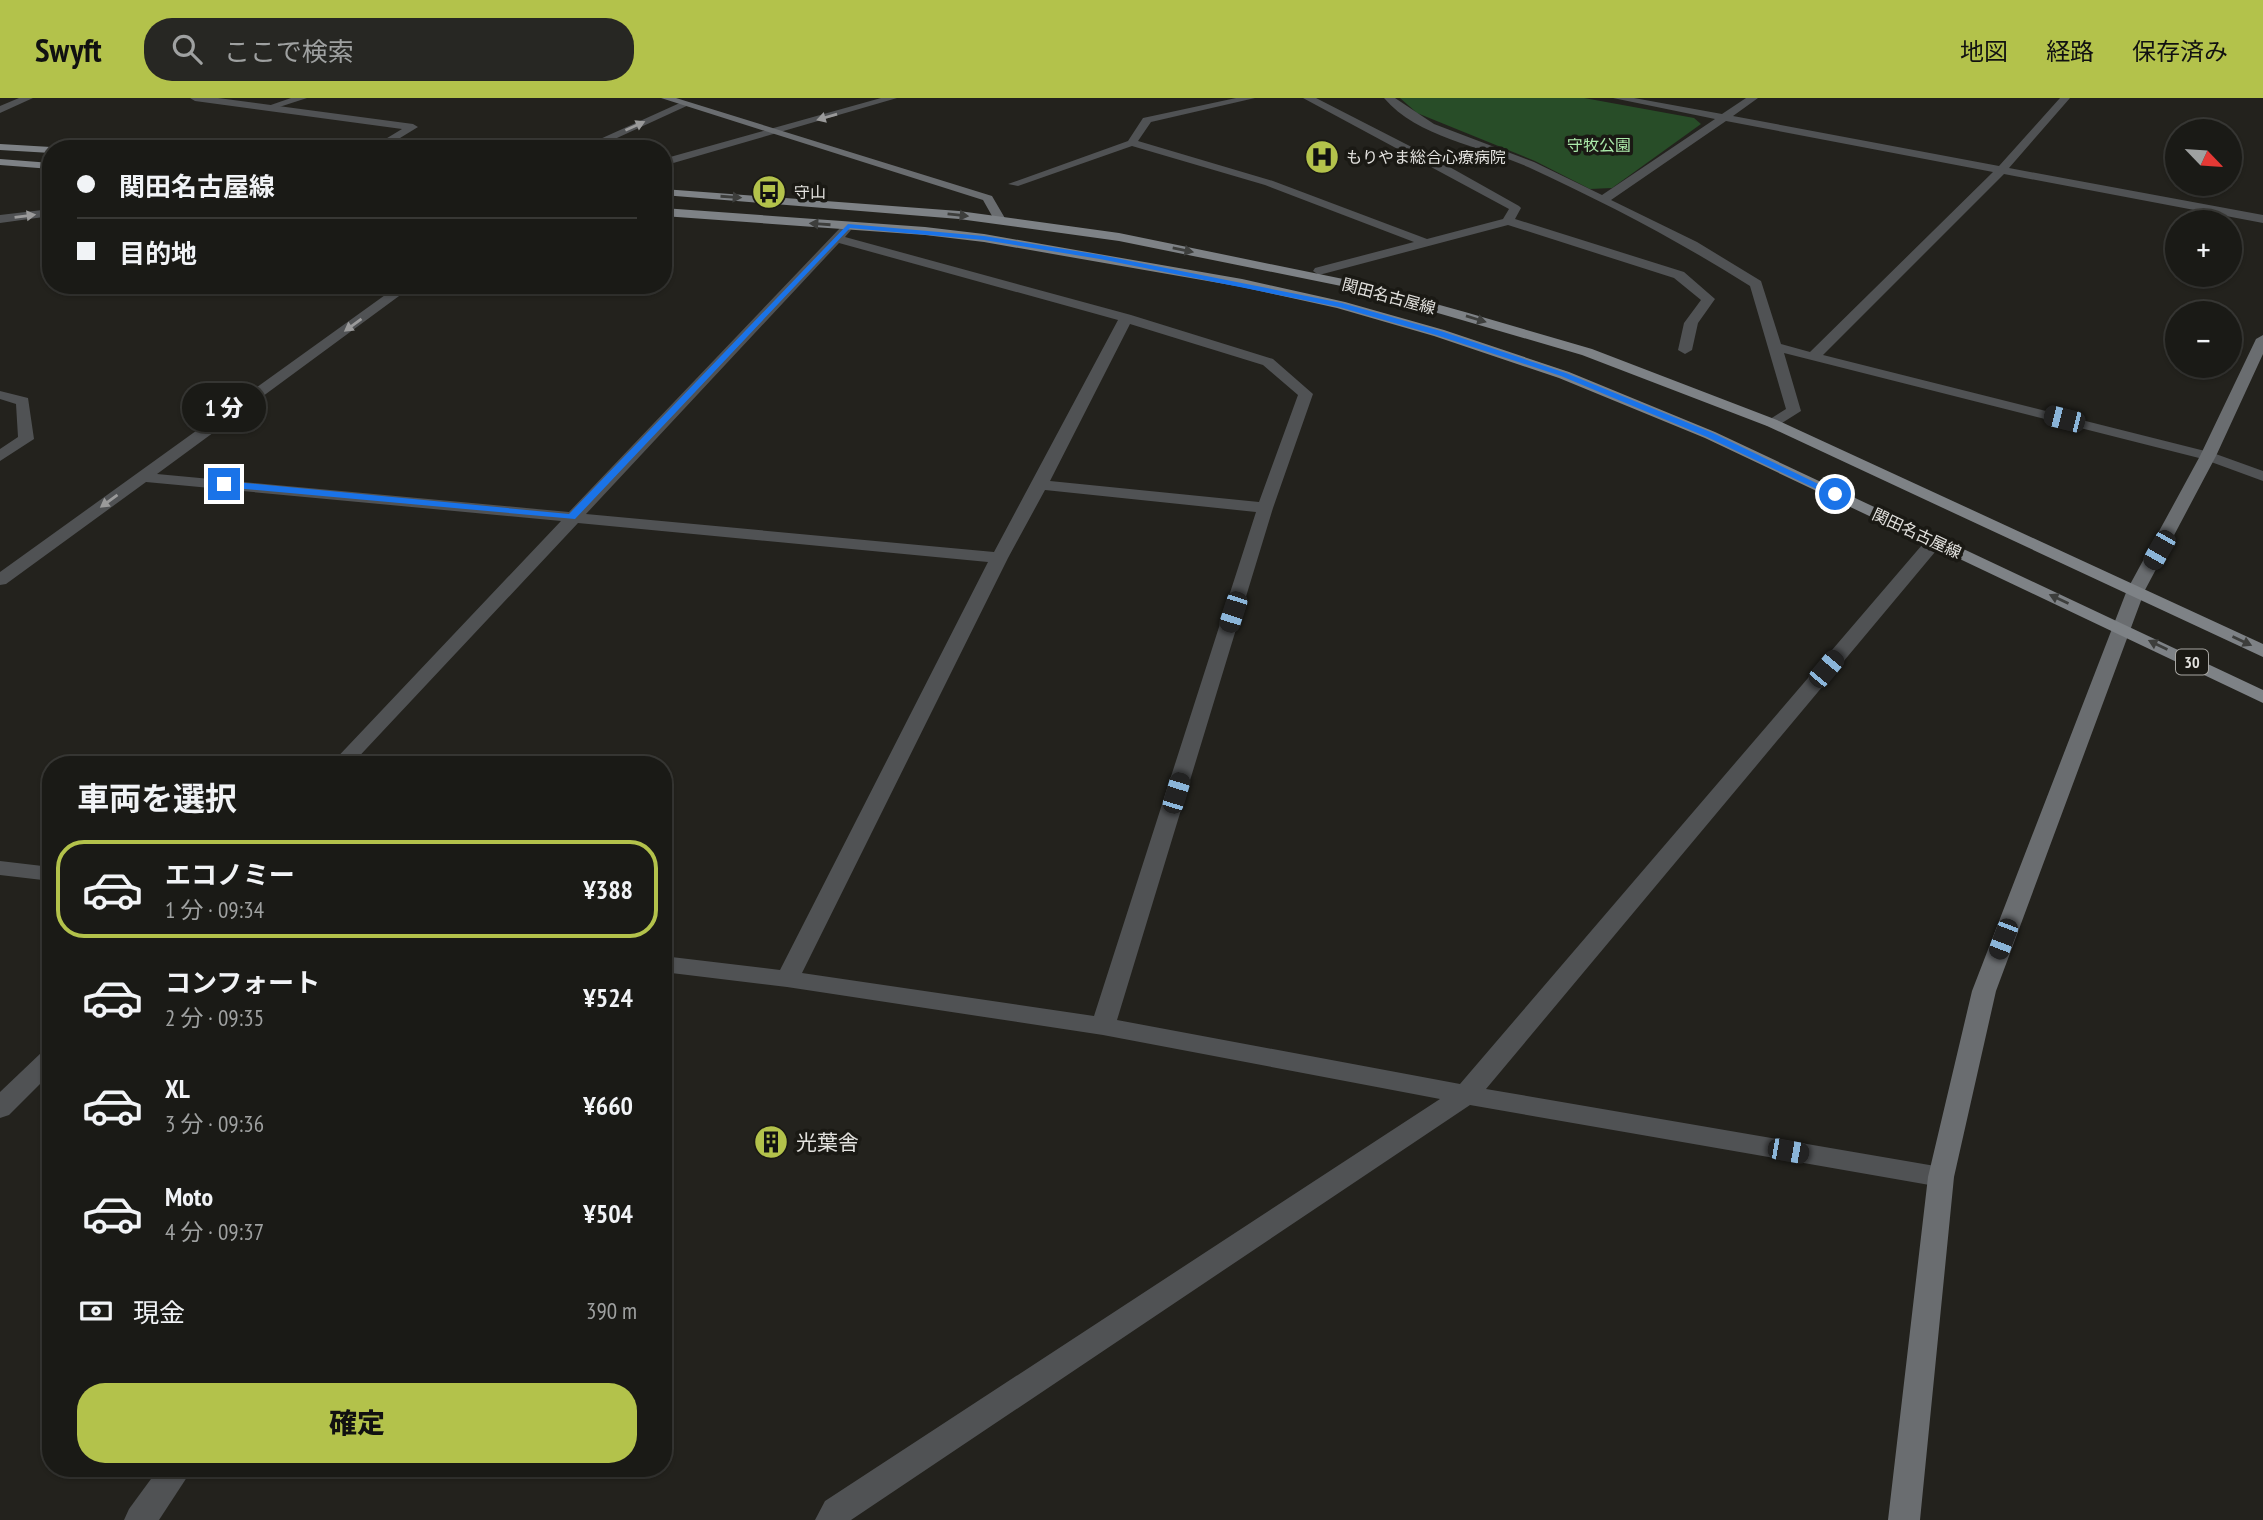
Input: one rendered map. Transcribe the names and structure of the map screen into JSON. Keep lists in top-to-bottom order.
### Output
{
  "streets": {
    "main road": ["関田名古屋線", "30"]
  },
  "parks": ["守牧公園"],
  "places": {
    "hospital": ["もりやま総合心療病院"],
    "bus stop": ["守山"],
    "building": ["光葉舎"]
  },
  "north": "bottom right",
  "page": {
    "header": "Swyft",
    "search": "ここで検索",
    "nav": ["地図", "経路", "保存済み"],
    "map_buttons": ["+", "−"],
    "banner": ["関田名古屋線", "目的地"],
    "bubble": "1 分",
    "heading": "車両を選択",
    "list": [
      {
        "name": "エコノミー",
        "note": "1 分 · 09:34",
        "value": "¥388"
      },
      {
        "name": "コンフォート",
        "note": "2 分 · 09:35",
        "value": "¥524"
      },
      {
        "name": "XL",
        "note": "3 分 · 09:36",
        "value": "¥660"
      },
      {
        "name": "Moto",
        "note": "4 分 · 09:37",
        "value": "¥504"
      }
    ],
    "pay": ["現金", "390 m"],
    "buttons": "確定"
  }
}
